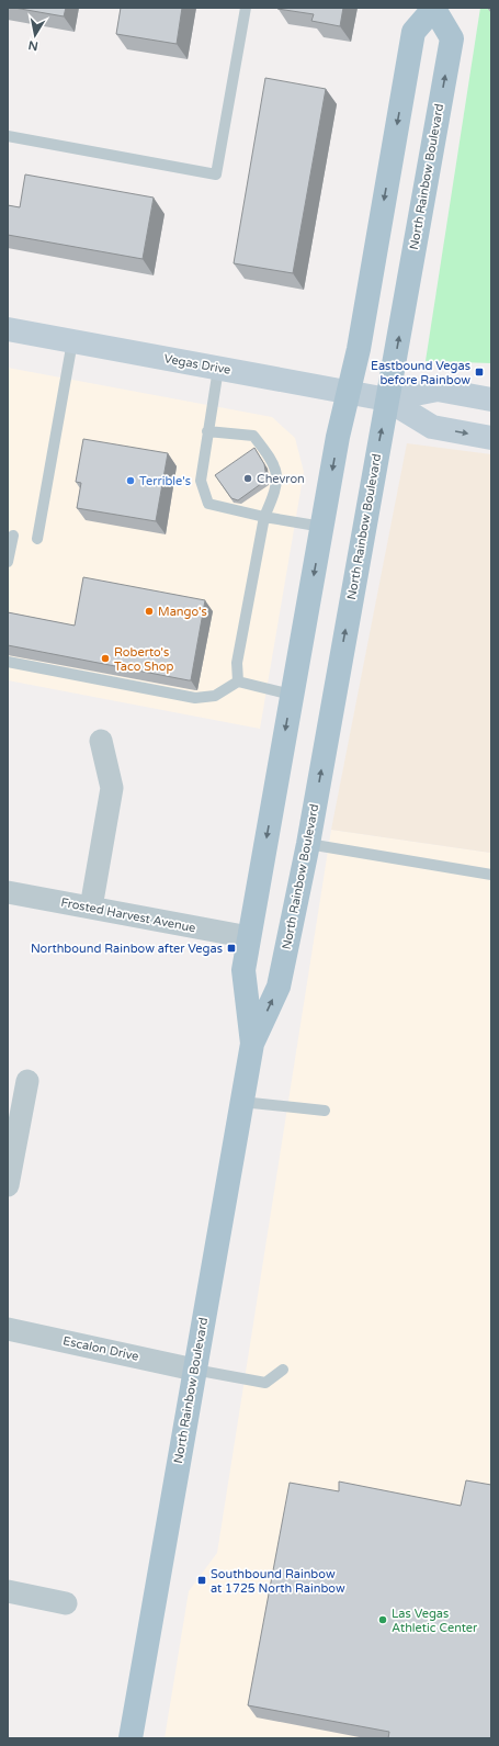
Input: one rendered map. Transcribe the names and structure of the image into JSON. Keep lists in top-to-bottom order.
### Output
{
  "streets": {
    "main road": ["North Rainbow Boulevard", "Vegas Drive"],
    "street": ["Frosted Harvest Avenue", "Escalon Drive"]
  },
  "crossings": [
    ["North Rainbow Boulevard", "Vegas Drive"],
    ["North Rainbow Boulevard", "Frosted Harvest Avenue"],
    ["North Rainbow Boulevard", "Escalon Drive"]
  ],
  "places": {
    "transit": ["Eastbound Vegas before Rainbow", "Northbound Rainbow after Vegas", "Southbound Rainbow at 1725 North Rainbow"],
    "other": [
      "Chevron",
      "Terrible's",
      "Mango's",
      "Roberto's Taco Shop",
      "Las Vegas Athletic Center"
    ]
  },
  "north": "bottom"
}
